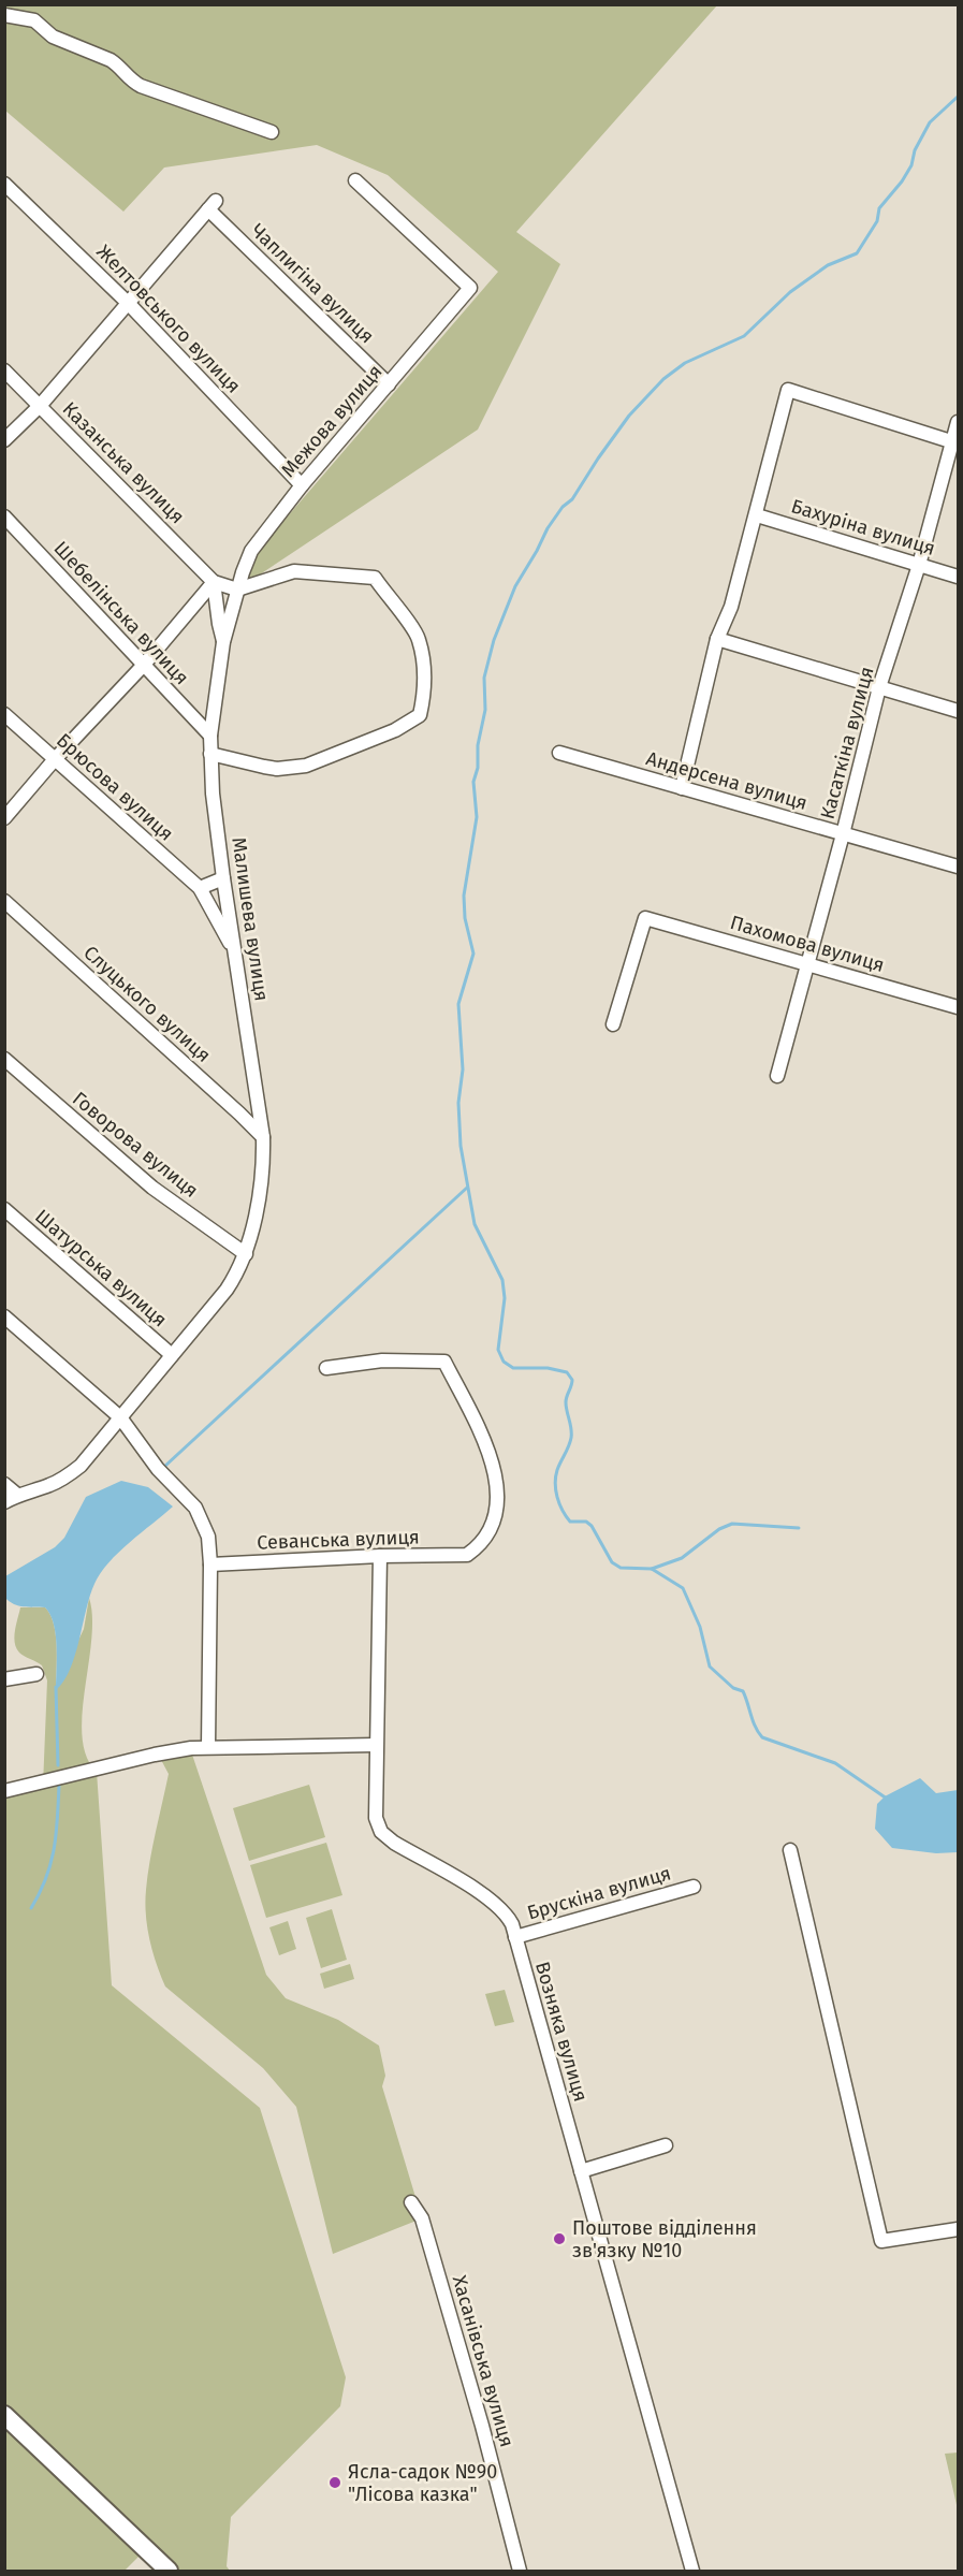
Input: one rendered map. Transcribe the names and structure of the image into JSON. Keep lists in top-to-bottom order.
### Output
{
  "streets": {
    "street": [
      "Чаплигіна вулиця",
      "Желтовського вулиця",
      "Межова вулиця",
      "Казанська вулиця",
      "Бахуріна вулиця",
      "Шебелінська вулиця",
      "Касаткіна вулиця",
      "Андерсена вулиця",
      "Брюсова вулиця",
      "Малишева вулиця",
      "Пахомова вулиця",
      "Слуцького вулиця",
      "Говорова вулиця",
      "Шатурська вулиця",
      "Севанська вулиця",
      "Брускіна вулиця",
      "Возняка вулиця",
      "Хасанівська вулиця"
    ]
  },
  "crossings": [
    ["Чаплигіна вулиця", "Желтовського вулиця"],
    ["Чаплигіна вулиця", "Межова вулиця"],
    ["Желтовського вулиця", "Межова вулиця"],
    ["Межова вулиця", "Казанська вулиця"],
    ["Межова вулиця", "Шебелінська вулиця"],
    ["Межова вулиця", "Малишева вулиця"],
    ["Казанська вулиця", "Шебелінська вулиця"],
    ["Казанська вулиця", "Малишева вулиця"],
    ["Бахуріна вулиця", "Касаткіна вулиця"],
    ["Шебелінська вулиця", "Малишева вулиця"],
    ["Касаткіна вулиця", "Андерсена вулиця"],
    ["Касаткіна вулиця", "Пахомова вулиця"],
    ["Брюсова вулиця", "Малишева вулиця"],
    ["Малишева вулиця", "Слуцького вулиця"],
    ["Малишева вулиця", "Говорова вулиця"],
    ["Малишева вулиця", "Шатурська вулиця"],
    ["Севанська вулиця", "Возняка вулиця"],
    ["Брускіна вулиця", "Возняка вулиця"]
  ],
  "places": ["Поштове відділення зв'язку №10", "Ясла-садок №90 \"Лісова казка\""]
}
